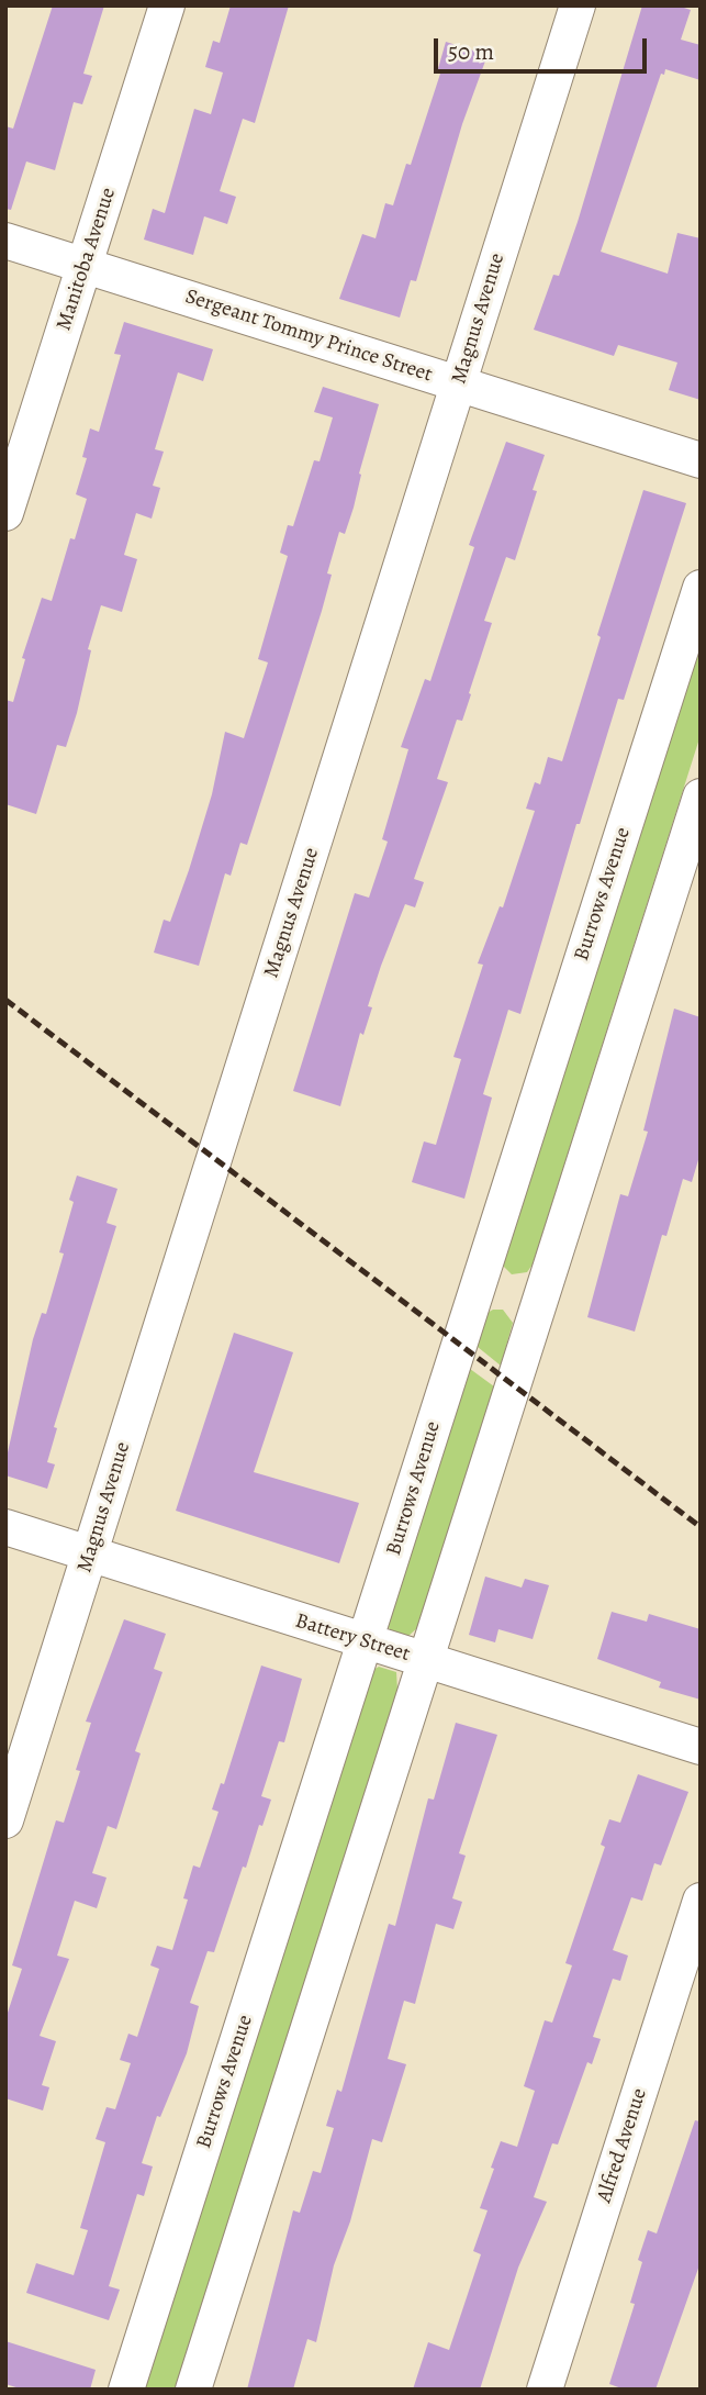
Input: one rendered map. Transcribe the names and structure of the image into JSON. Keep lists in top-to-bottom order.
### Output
{
  "streets": {
    "street": [
      "Manitoba Avenue",
      "Magnus Avenue",
      "Sergeant Tommy Prince Street",
      "Burrows Avenue",
      "Battery Street",
      "Alfred Avenue"
    ]
  },
  "crossings": [
    ["Manitoba Avenue", "Sergeant Tommy Prince Street"],
    ["Magnus Avenue", "Sergeant Tommy Prince Street"],
    ["Magnus Avenue", "Battery Street"],
    ["Burrows Avenue", "Battery Street"]
  ],
  "scale_bar": "50 m"
}
